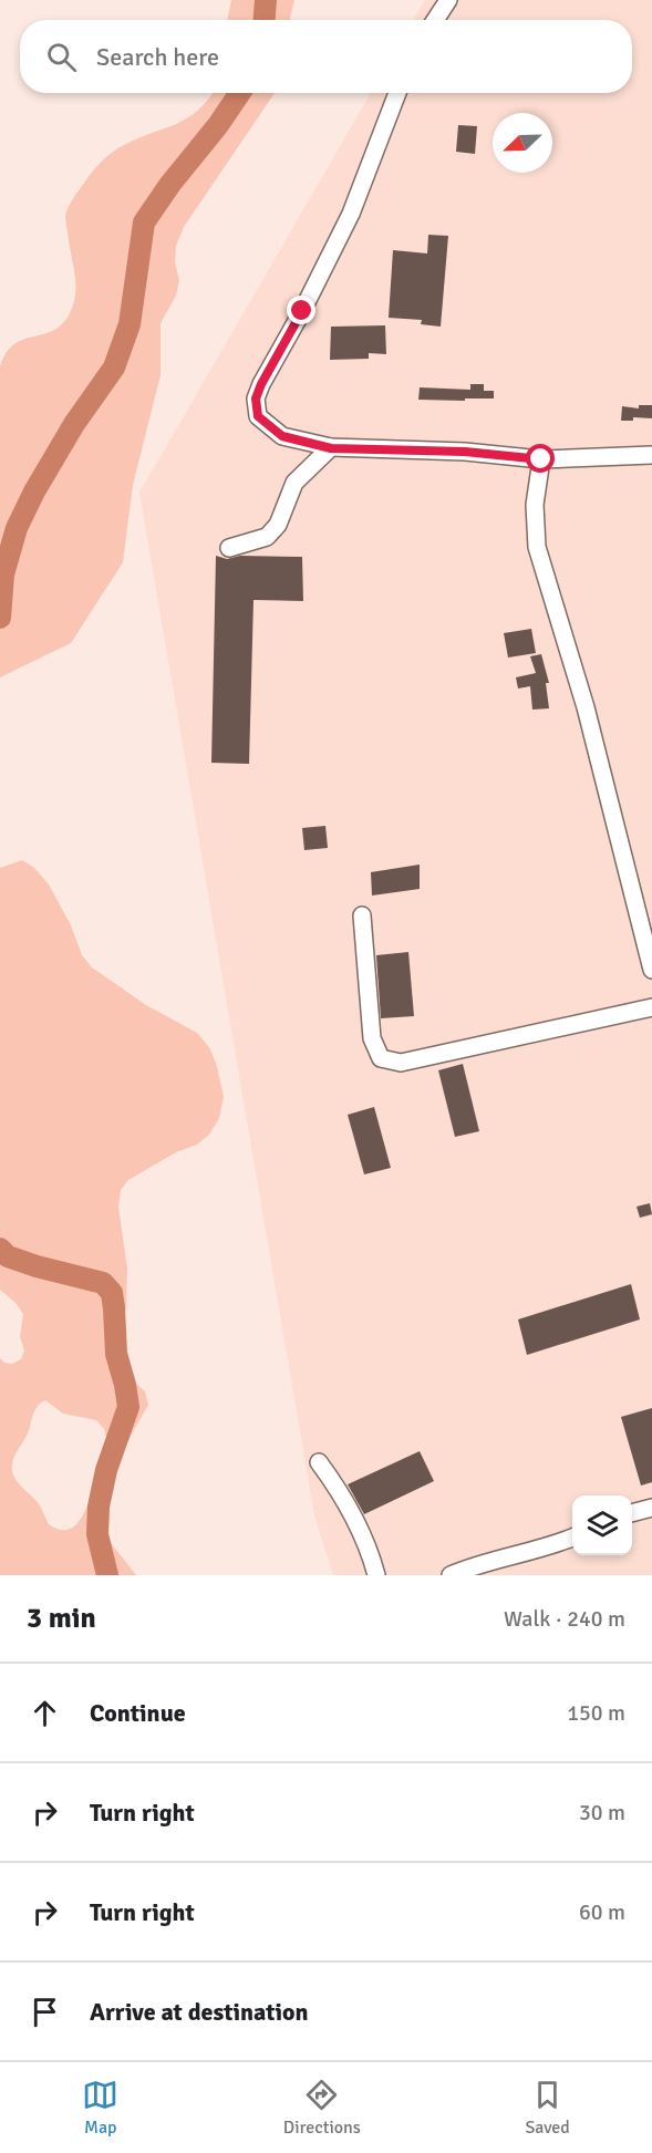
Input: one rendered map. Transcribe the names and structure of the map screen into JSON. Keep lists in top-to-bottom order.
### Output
{
  "north": "bottom left",
  "page": {
    "search": "Search here",
    "heading": ["3 min", "Walk · 240 m"],
    "list": [
      ["Continue", "150 m"],
      ["Turn right", "30 m"],
      ["Turn right", "60 m"],
      "Arrive at destination"
    ],
    "nav": ["Map", "Directions", "Saved"]
  }
}
